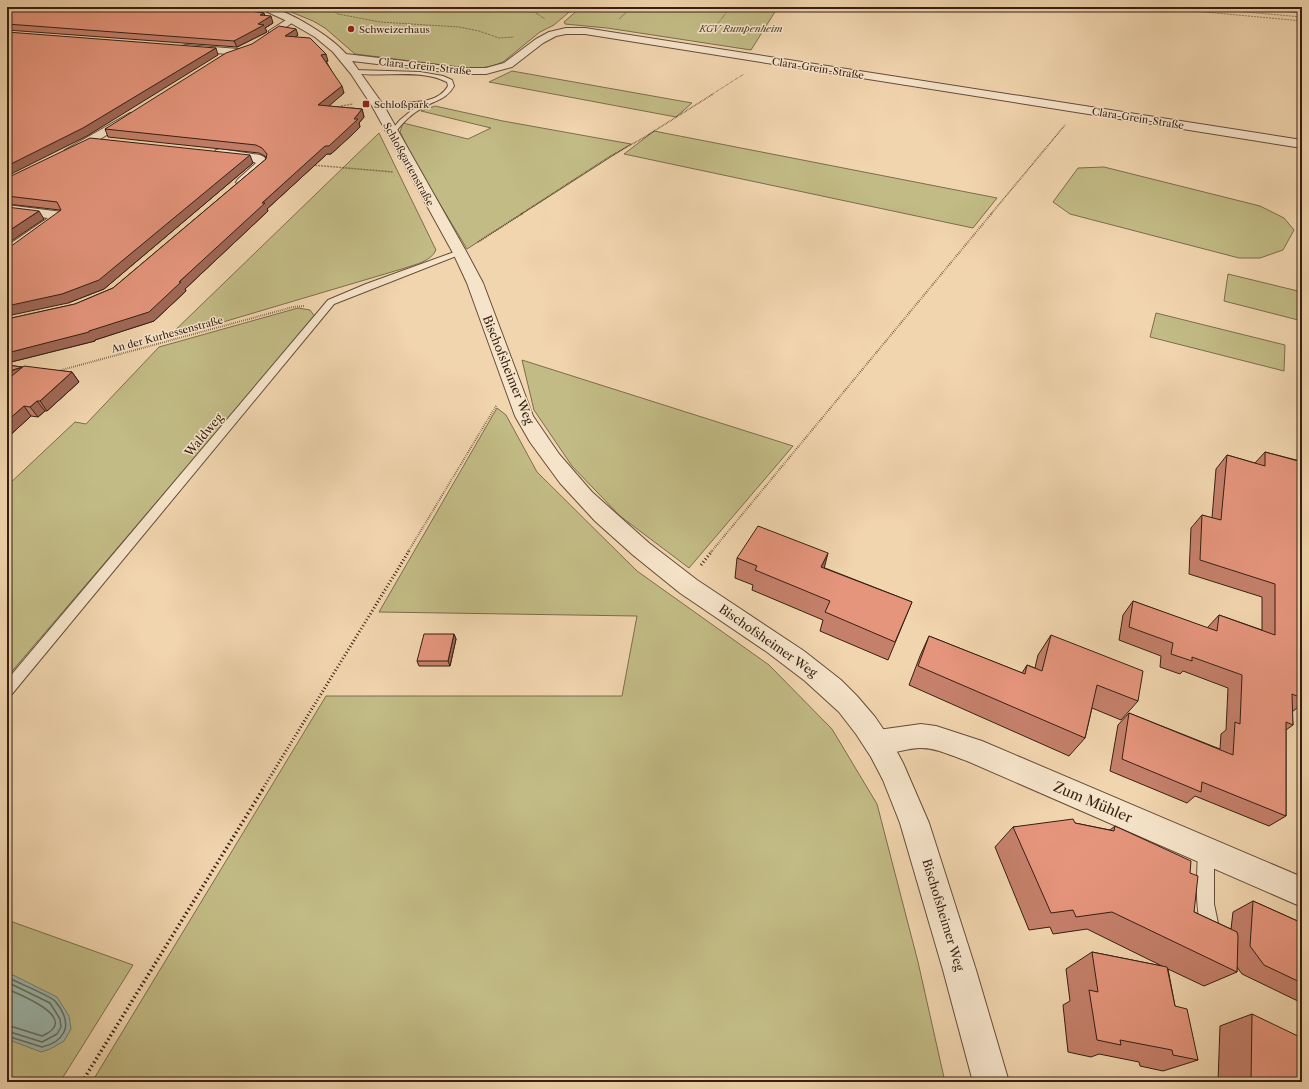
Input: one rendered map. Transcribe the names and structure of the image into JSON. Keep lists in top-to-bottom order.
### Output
{
  "streets": {
    "street": [
      "Clara-Grein-Straße",
      "Schloßgartenstraße",
      "Bischofsheimer Weg",
      "Zum Mühler"
    ],
    "lane": ["Waldweg"],
    "path": ["An der Kurhessenstraße"]
  },
  "crossings": [
    ["Clara-Grein-Straße", "Schloßgartenstraße"],
    ["Schloßgartenstraße", "Bischofsheimer Weg"],
    ["Schloßgartenstraße", "Waldweg"],
    ["An der Kurhessenstraße", "Waldweg"],
    ["Bischofsheimer Weg", "Waldweg"],
    ["Bischofsheimer Weg", "Zum Mühler"]
  ],
  "parks": ["KGV Rumpenheim"],
  "places": {
    "other": ["Schweizerhaus"],
    "transit": ["Schloßpark"]
  }
}
